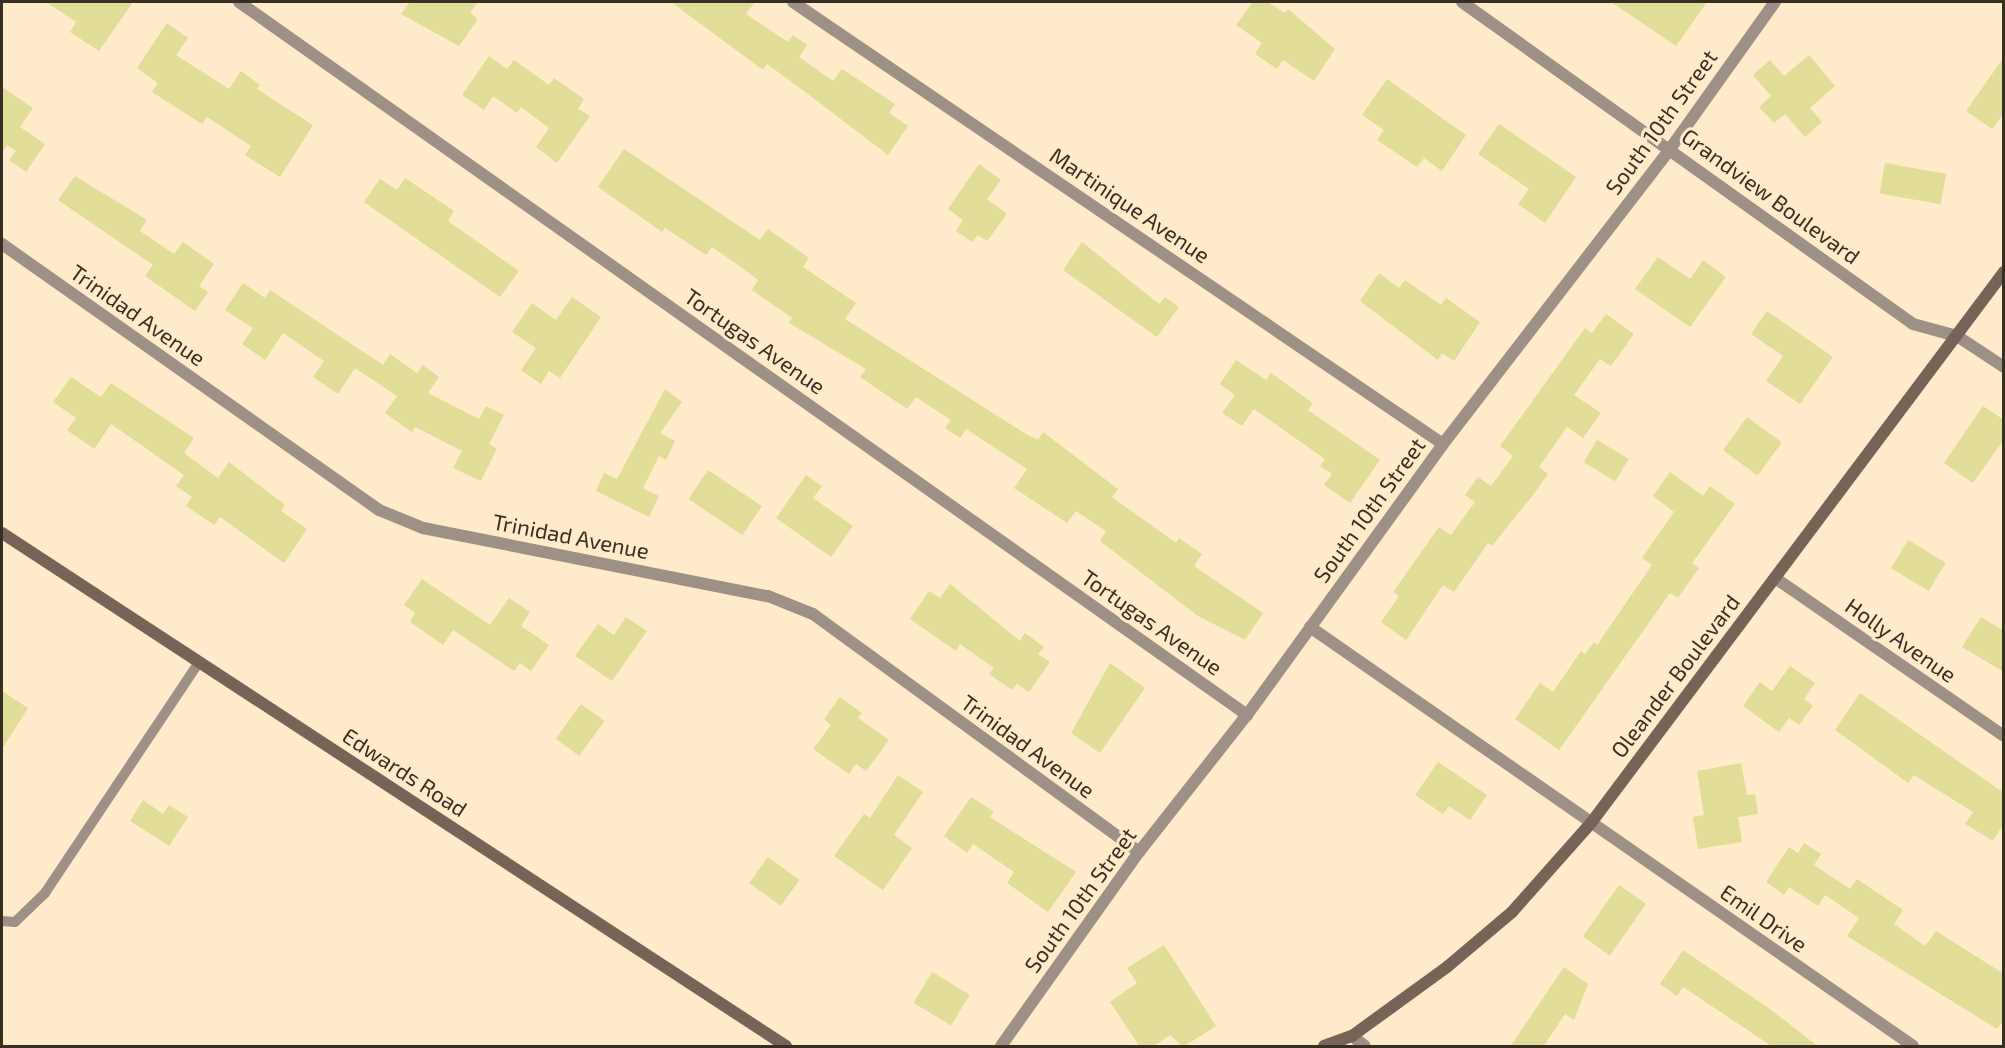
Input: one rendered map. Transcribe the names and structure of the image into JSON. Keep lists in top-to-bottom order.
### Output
{
  "streets": {
    "main road": ["Oleander Boulevard", "Edwards Road"],
    "street": [
      "South 10th Street",
      "Grandview Boulevard",
      "Martinique Avenue",
      "Trinidad Avenue",
      "Tortugas Avenue",
      "Holly Avenue",
      "Emil Drive"
    ]
  },
  "crossings": [
    ["South 10th Street", "Grandview Boulevard"],
    ["South 10th Street", "Martinique Avenue"],
    ["South 10th Street", "Trinidad Avenue"],
    ["South 10th Street", "Tortugas Avenue"],
    ["Grandview Boulevard", "Oleander Boulevard"],
    ["Holly Avenue", "Oleander Boulevard"],
    ["Oleander Boulevard", "Emil Drive"]
  ]
}
